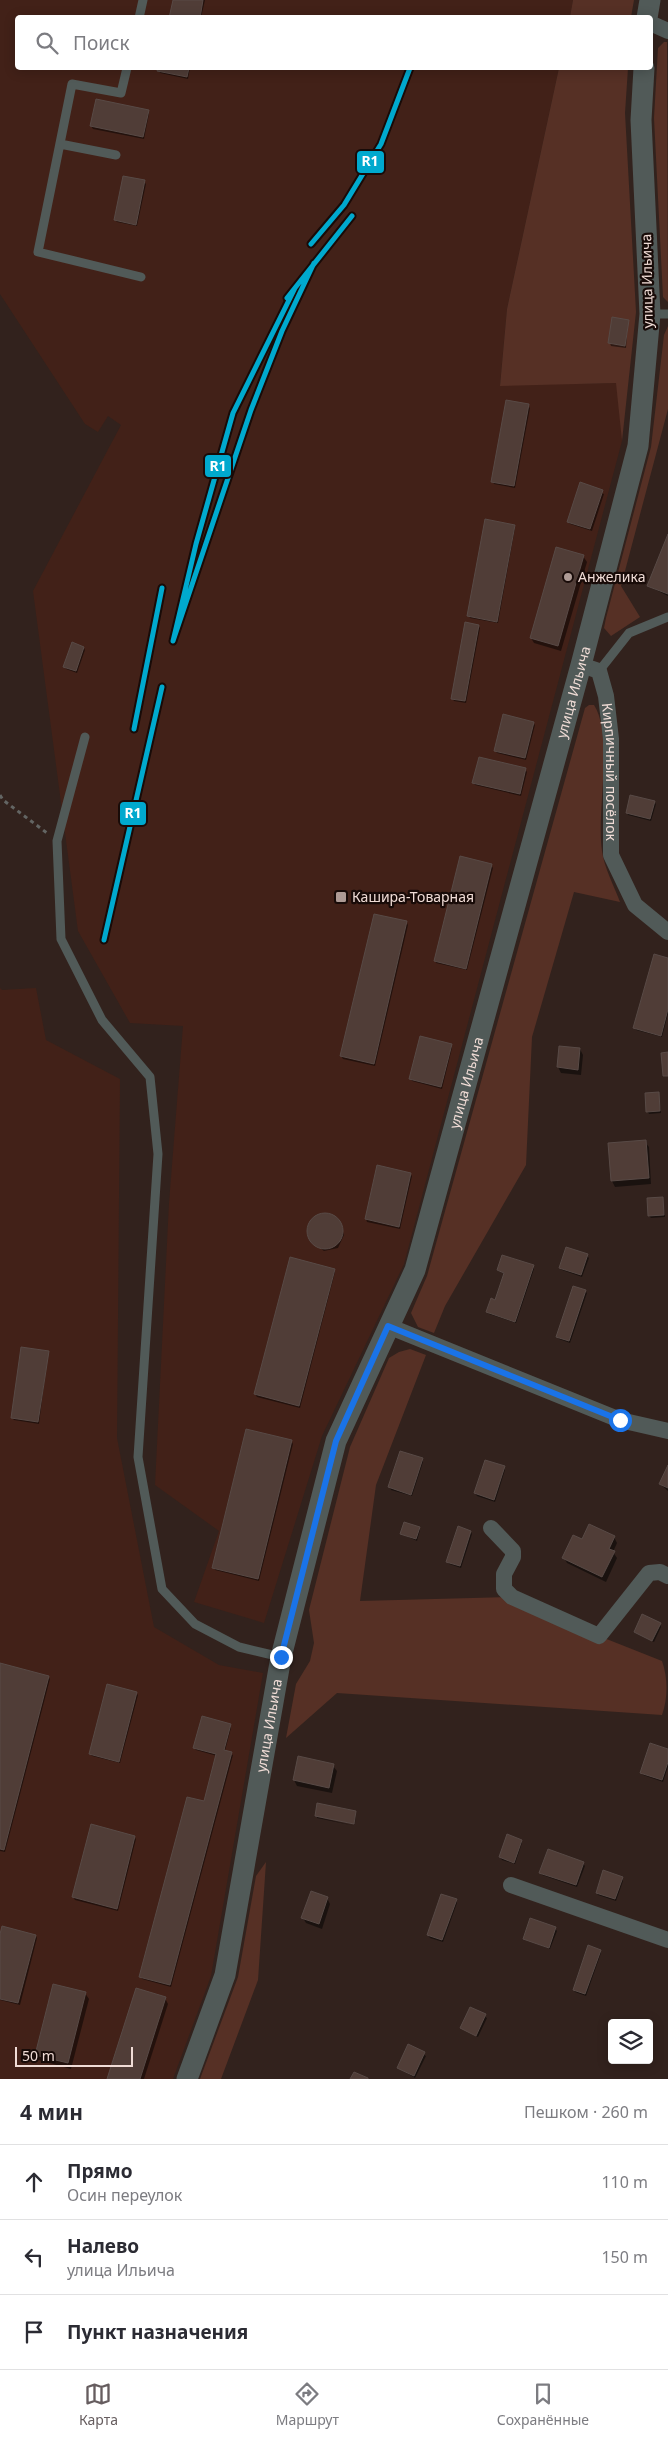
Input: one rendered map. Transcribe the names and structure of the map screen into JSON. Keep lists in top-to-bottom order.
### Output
{
  "streets": {
    "street": ["улица Ильича", "Кирпичный посёлок"]
  },
  "crossings": [
    ["улица Ильича", "Кирпичный посёлок"]
  ],
  "places": {
    "other": ["Анжелика"],
    "transit": ["Кашира-Товарная"]
  },
  "lines": ["transit line R1"],
  "scale_bar": "50 m",
  "page": {
    "search": "Поиск",
    "scale": "50 m",
    "heading": ["4 мин", "Пешком · 260 m"],
    "list": [
      ["Прямо", "Осин переулок", "110 m"],
      ["Налево", "улица Ильича", "150 m"],
      "Пункт назначения"
    ],
    "nav": ["Карта", "Маршрут", "Сохранённые"]
  }
}
